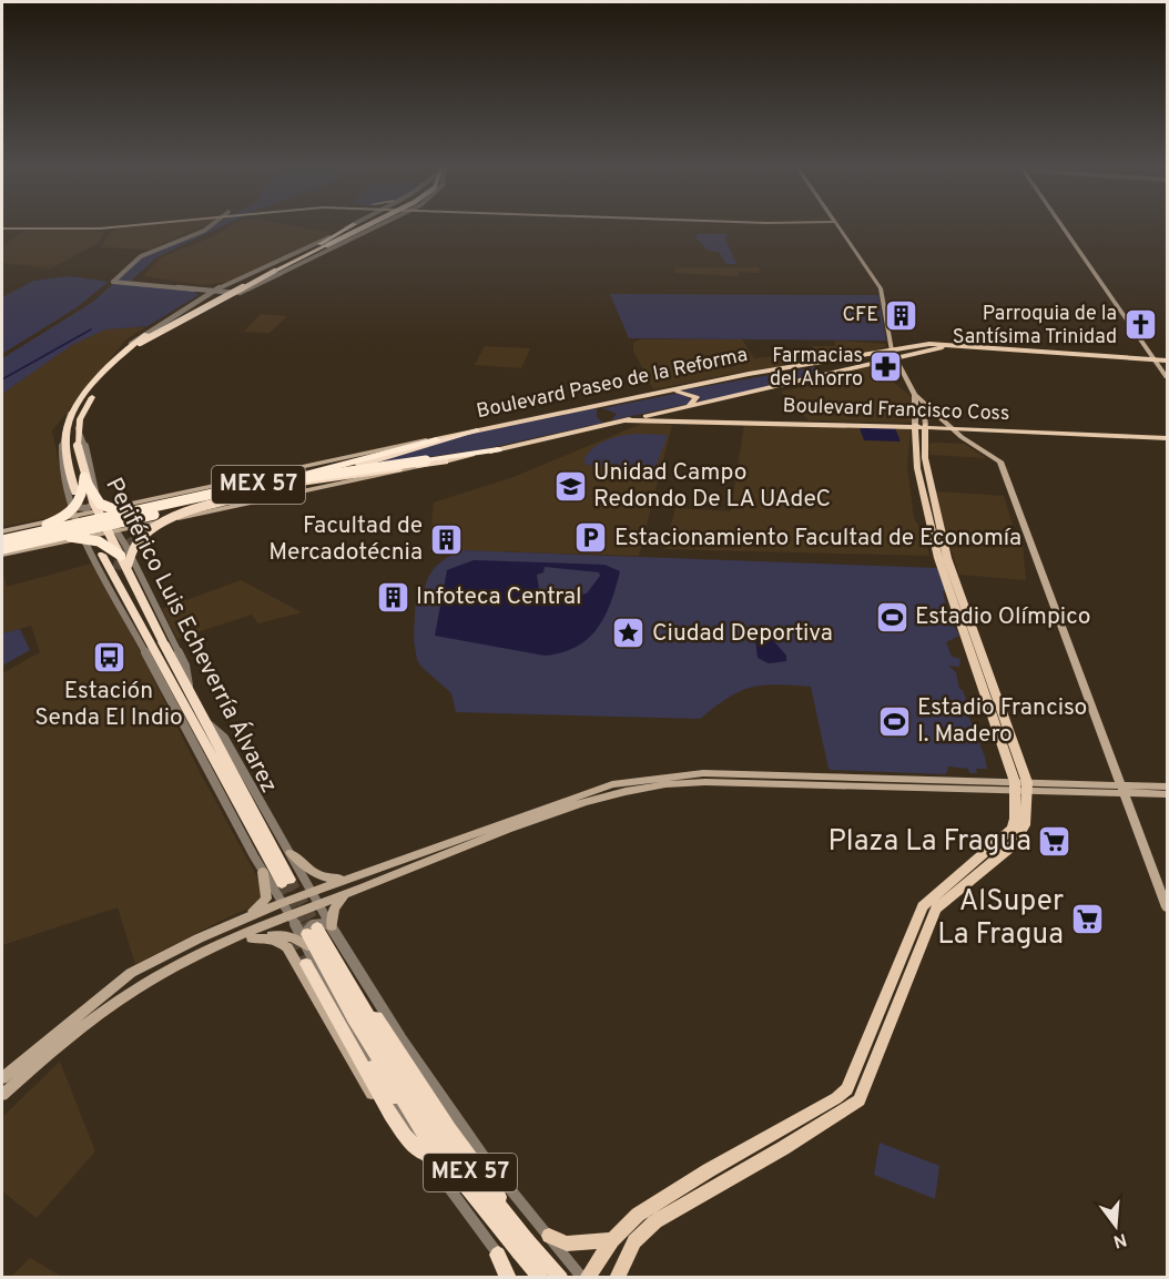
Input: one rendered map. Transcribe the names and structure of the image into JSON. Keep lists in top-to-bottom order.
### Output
{
  "streets": {
    "highway": ["Boulevard Paseo de la Reforma", "MEX 57", "Periférico Luis Echeverría Álvarez"],
    "main road": ["Boulevard Francisco Coss"]
  },
  "crossings": [
    ["Boulevard Paseo de la Reforma", "Boulevard Francisco Coss"],
    ["Boulevard Paseo de la Reforma", "MEX 57"]
  ],
  "places": {
    "building": ["CFE", "Facultad de Mercadotécnia", "Infoteca Central"],
    "church": ["Parroquia de la Santísima Trinidad"],
    "pharmacy": ["Farmacias del Ahorro"],
    "school or university": ["Unidad Campo Redondo De LA UAdeC"],
    "parking": ["Estacionamiento Facultad de Economía"],
    "sports": ["Estadio Olímpico", "Estadio Franciso I. Madero"],
    "place": ["Ciudad Deportiva"],
    "bus stop": ["Estación Senda El Indio"],
    "supermarket": ["Plaza La Fragua", "AlSuper La Fragua"]
  },
  "north": "bottom"
}
